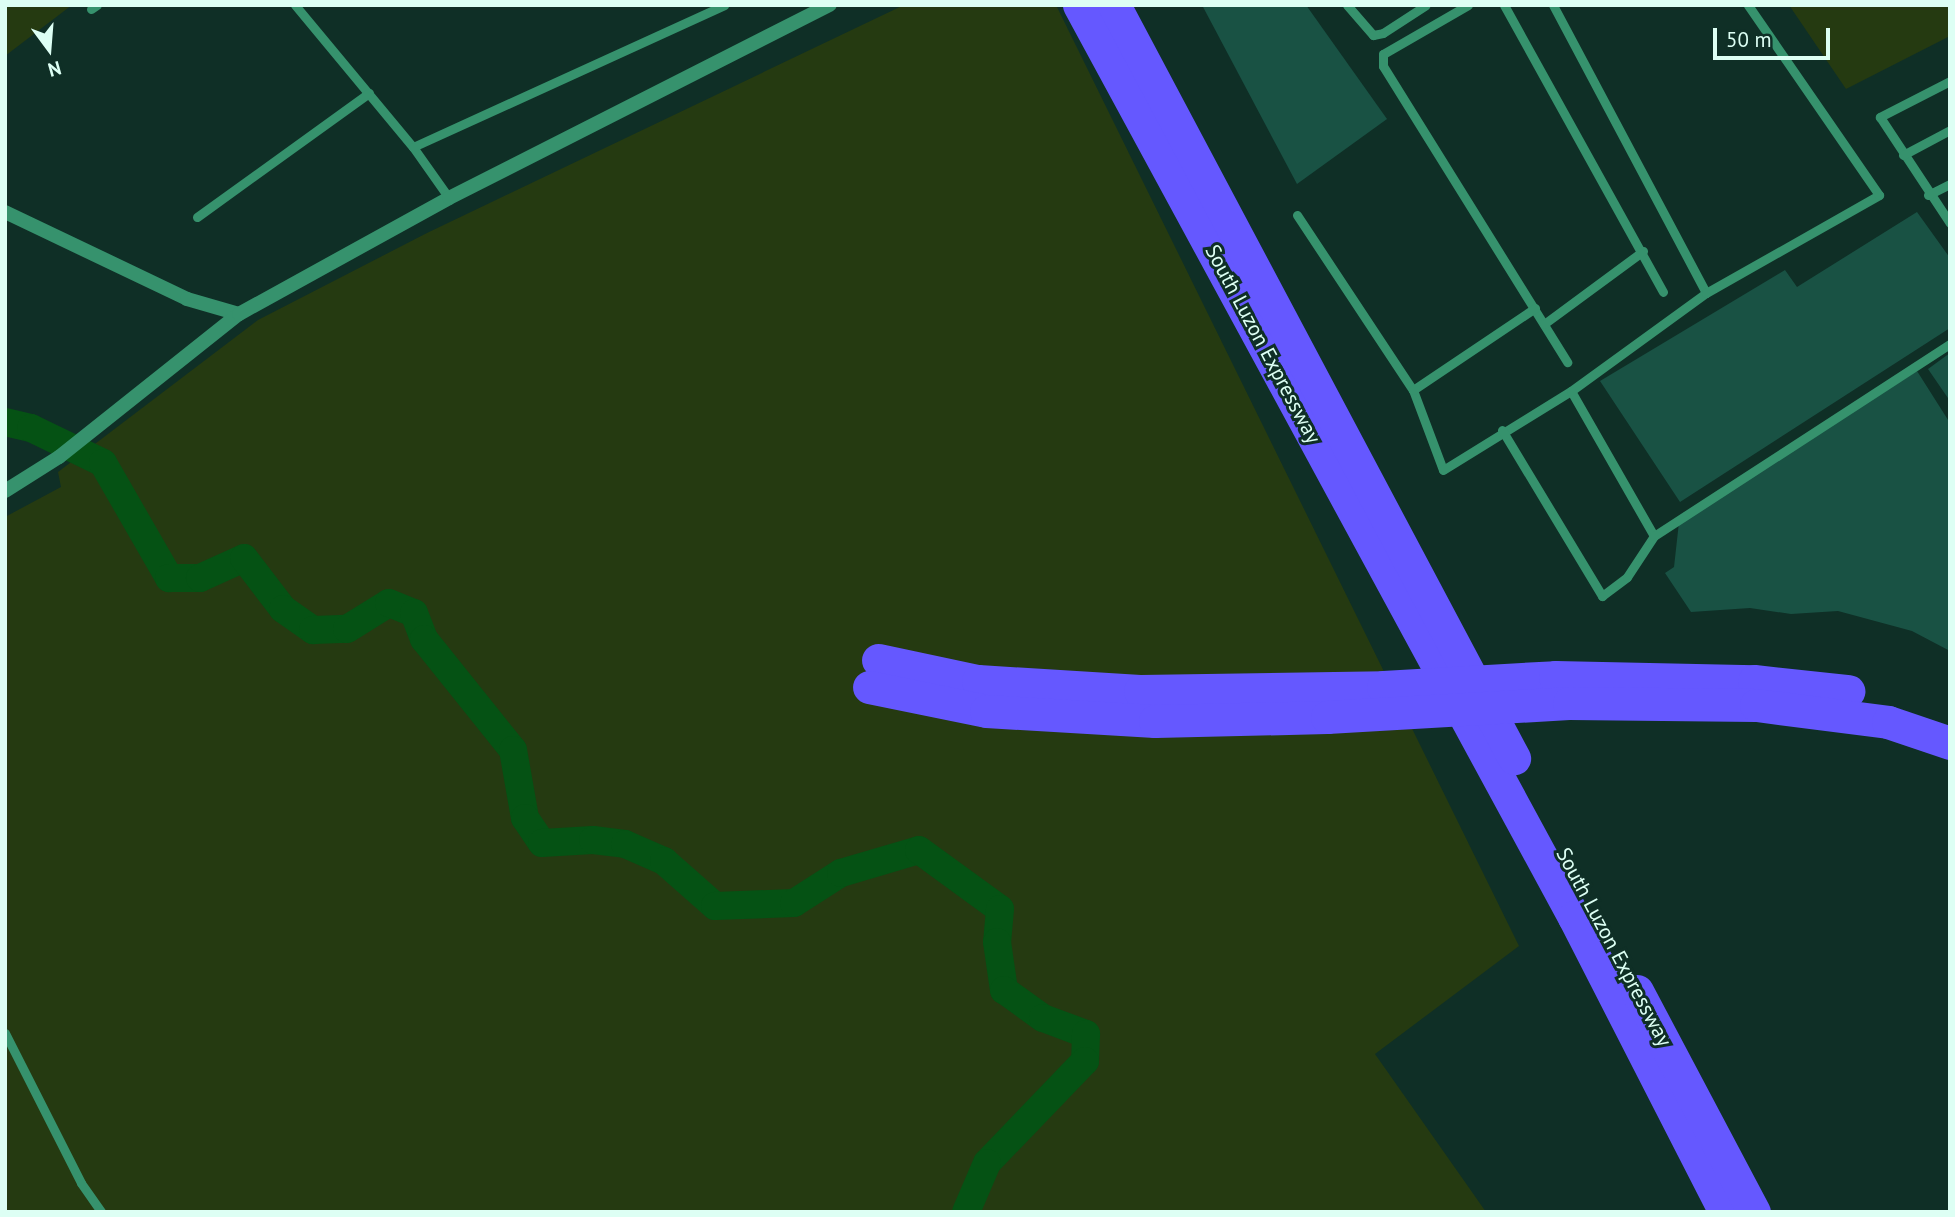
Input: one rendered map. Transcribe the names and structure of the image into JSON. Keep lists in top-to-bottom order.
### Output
{
  "streets": {
    "highway": ["South Luzon Expressway"]
  },
  "scale_bar": "50 m",
  "north": "bottom"
}
